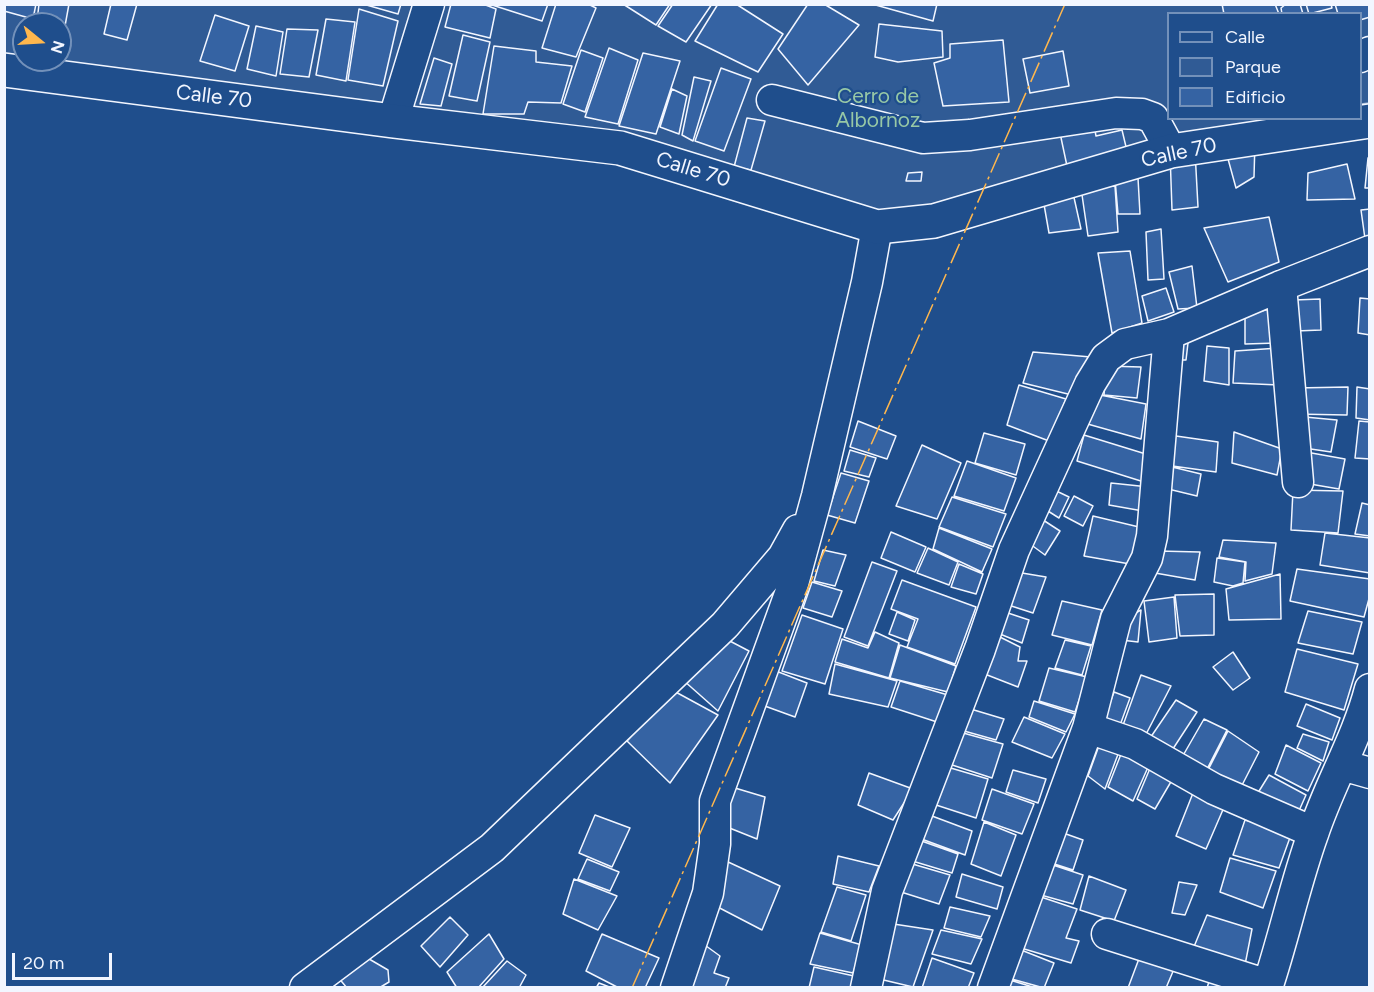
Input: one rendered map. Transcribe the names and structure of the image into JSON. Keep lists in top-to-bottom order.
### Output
{
  "streets": {
    "street": ["Calle 70"]
  },
  "parks": ["Cerro de Albornoz"],
  "legend": ["Calle", "Parque", "Edificio"],
  "scale_bar": "20 m",
  "north": "right"
}
